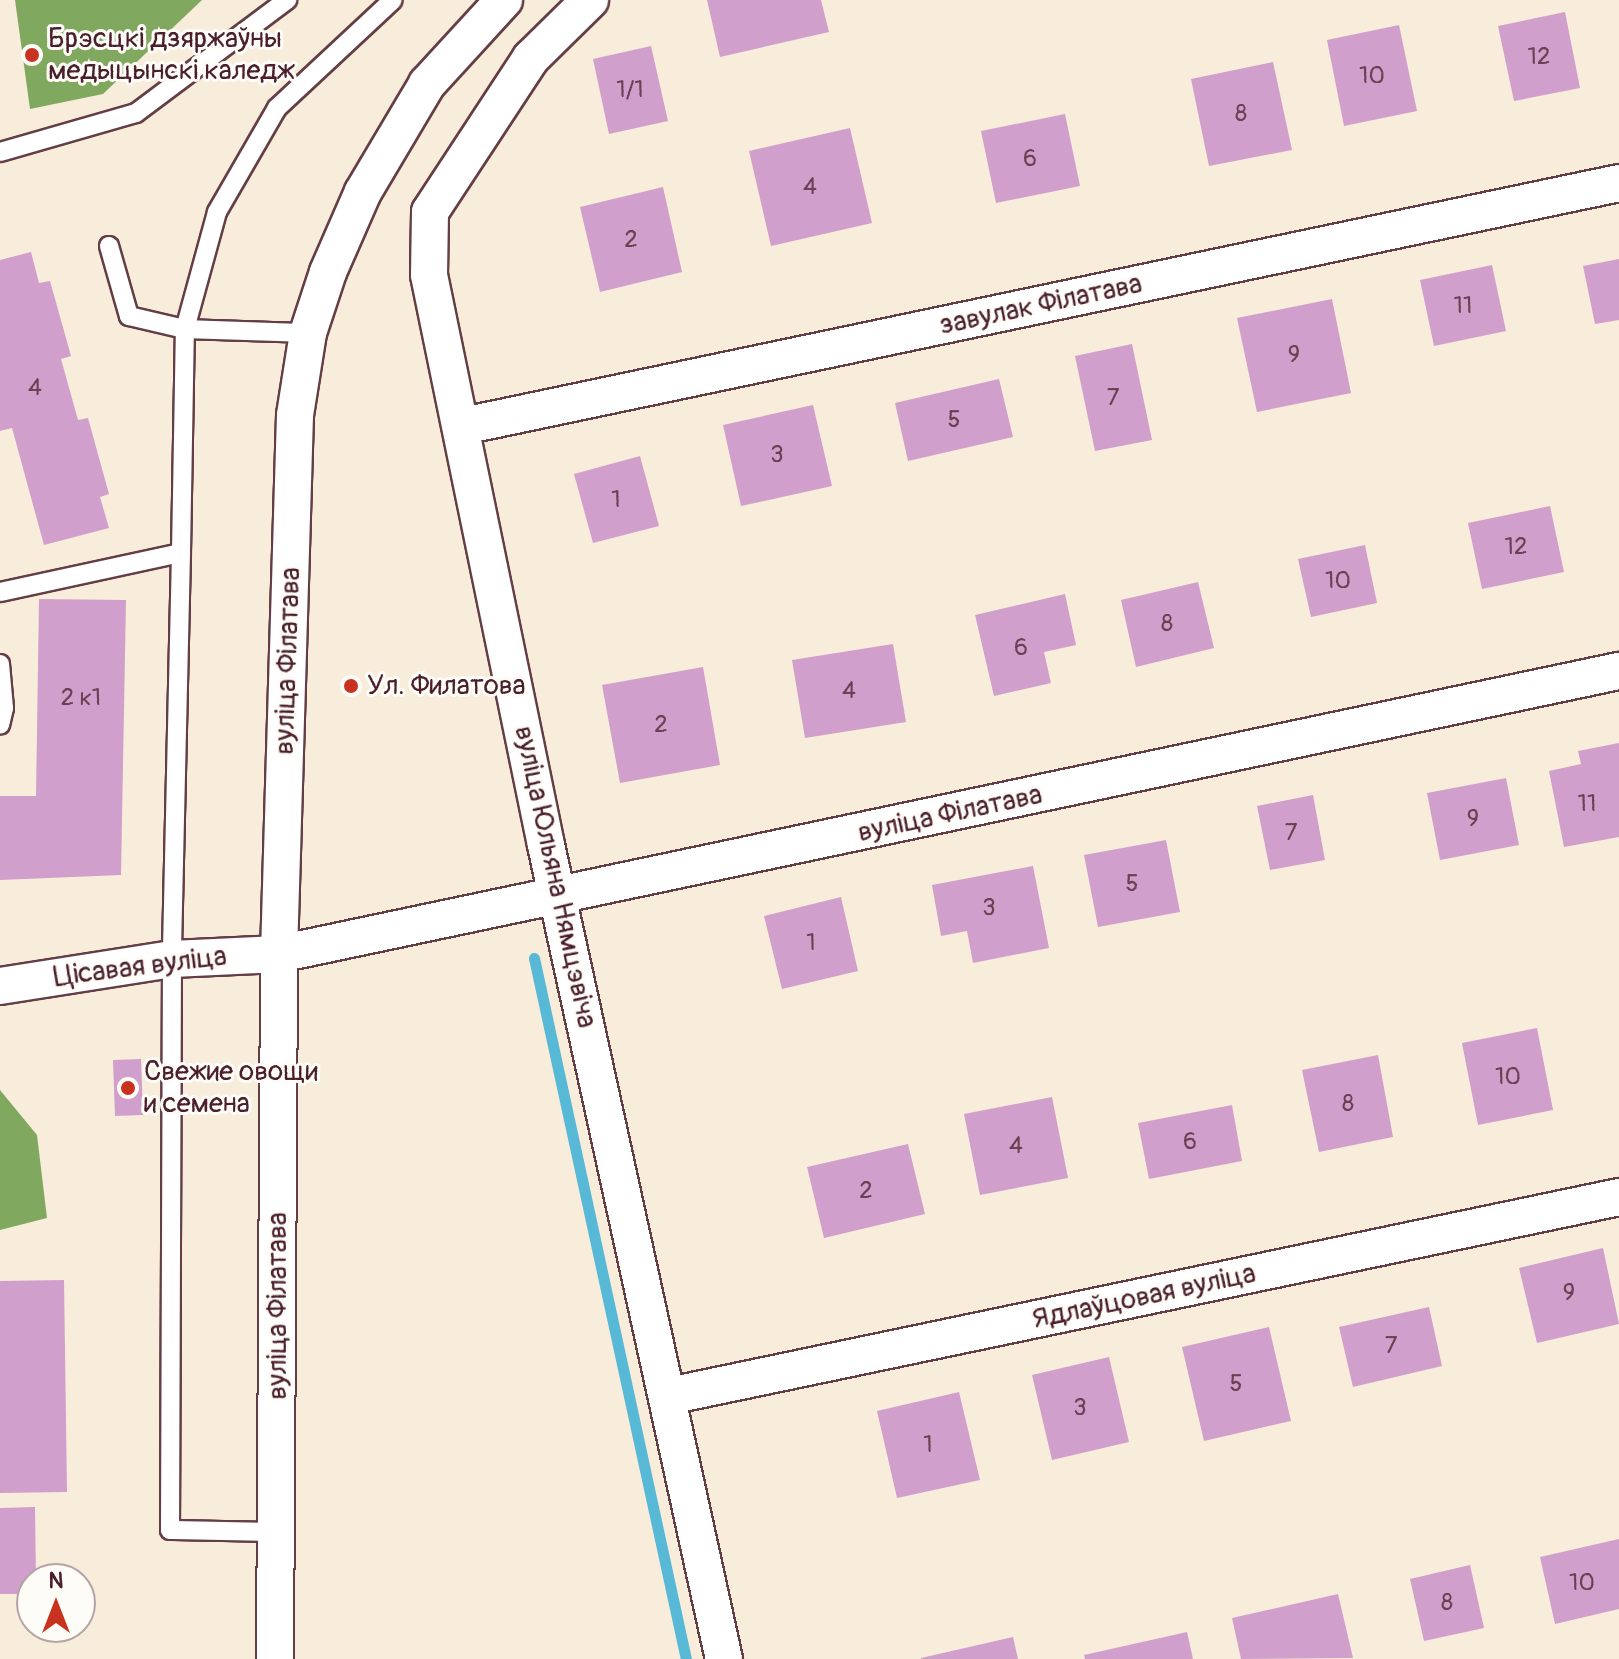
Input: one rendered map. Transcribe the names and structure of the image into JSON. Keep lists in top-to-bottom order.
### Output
{
  "streets": {
    "street": [
      "завулак Філатава",
      "вуліца Філатава",
      "вуліца Юльяна Нямцэвіча",
      "Цісавая вуліца",
      "Ядлаўцовая вуліца"
    ]
  },
  "crossings": [
    ["завулак Філатава", "вуліца Юльяна Нямцэвіча"],
    ["вуліца Філатава", "вуліца Юльяна Нямцэвіча"],
    ["вуліца Філатава", "Цісавая вуліца"],
    ["вуліца Юльяна Нямцэвіча", "Ядлаўцовая вуліца"]
  ],
  "places": ["Брэсцкі дзяржаўны медыцынскі каледж", "Ул. Филатова", "Свежие овощи и семена"],
  "house_numbers": [
    "12",
    "10",
    "1/1",
    "8",
    "6",
    "4",
    "2",
    "11",
    "9",
    "4",
    "7",
    "5",
    "3",
    "1",
    "12",
    "10",
    "8",
    "6",
    "4",
    "2 к1",
    "2",
    "11",
    "9",
    "7",
    "5",
    "3",
    "1",
    "10",
    "8",
    "6",
    "4",
    "2",
    "9",
    "7",
    "5",
    "3",
    "1",
    "10",
    "8"
  ],
  "north": "top"
}
